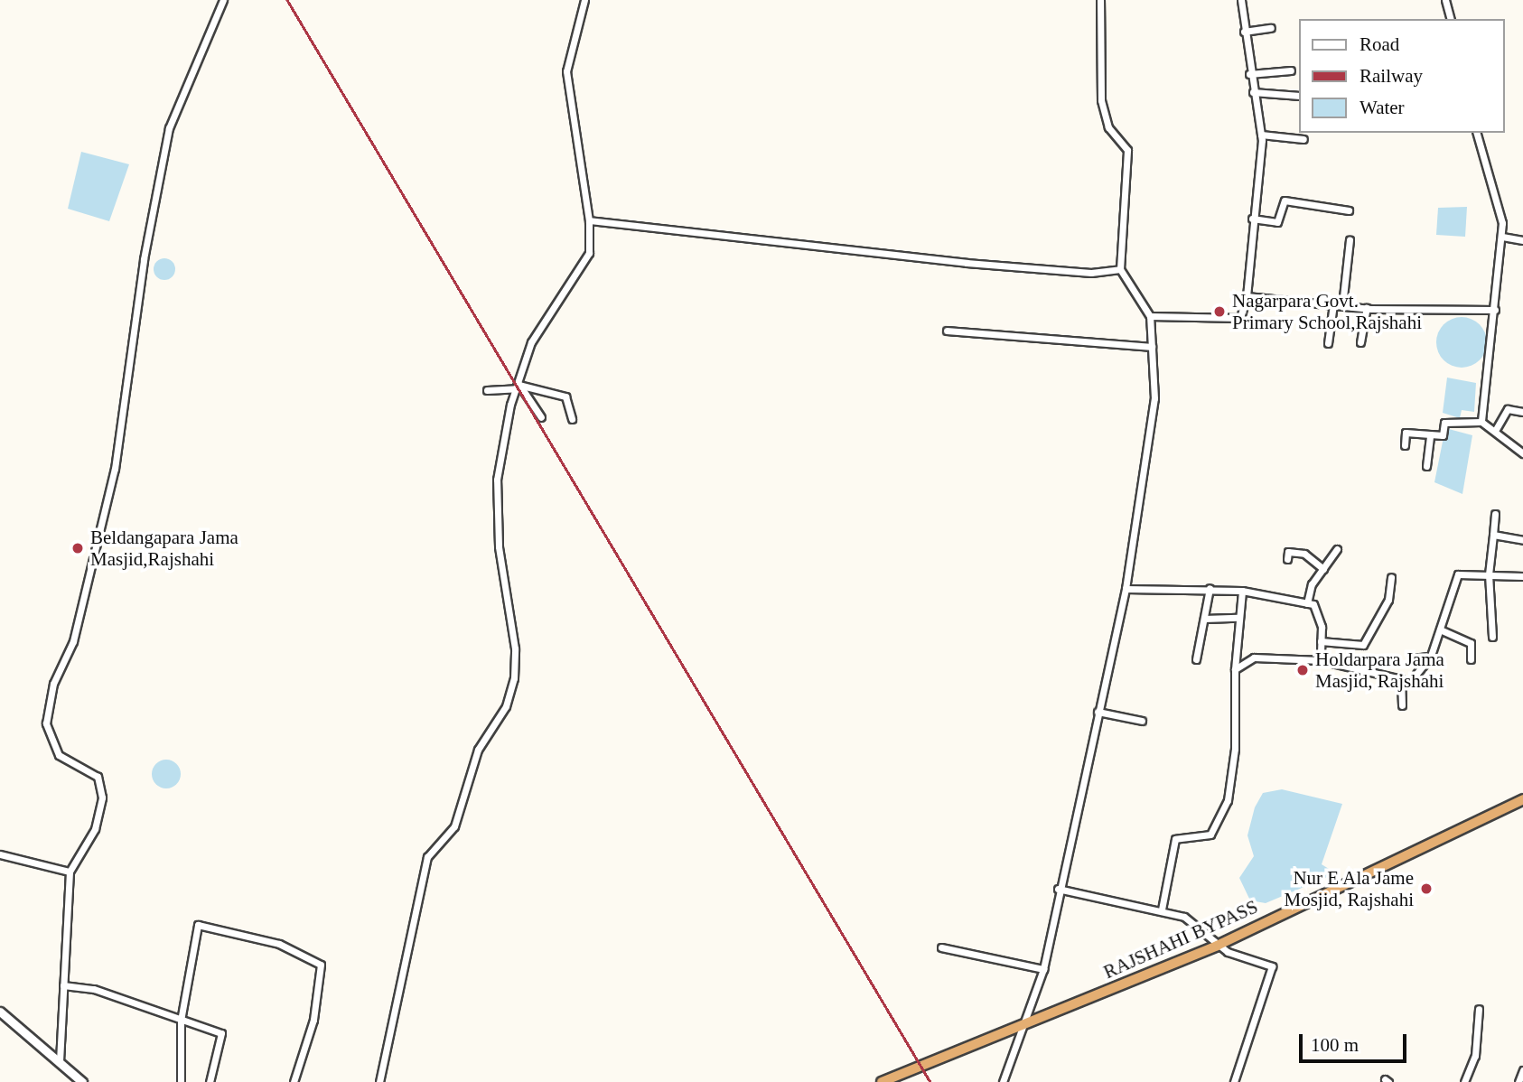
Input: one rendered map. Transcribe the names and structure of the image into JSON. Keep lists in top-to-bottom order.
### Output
{
  "streets": {
    "highway": ["RAJSHAHI BYPASS"]
  },
  "places": [
    "Nagarpara Govt. Primary School,Rajshahi",
    "Beldangapara Jama Masjid,Rajshahi",
    "Holdarpara Jama Masjid, Rajshahi",
    "Nur E Ala Jame Mosjid, Rajshahi"
  ],
  "legend": ["Road", "Railway", "Water"],
  "scale_bar": "100 m"
}
